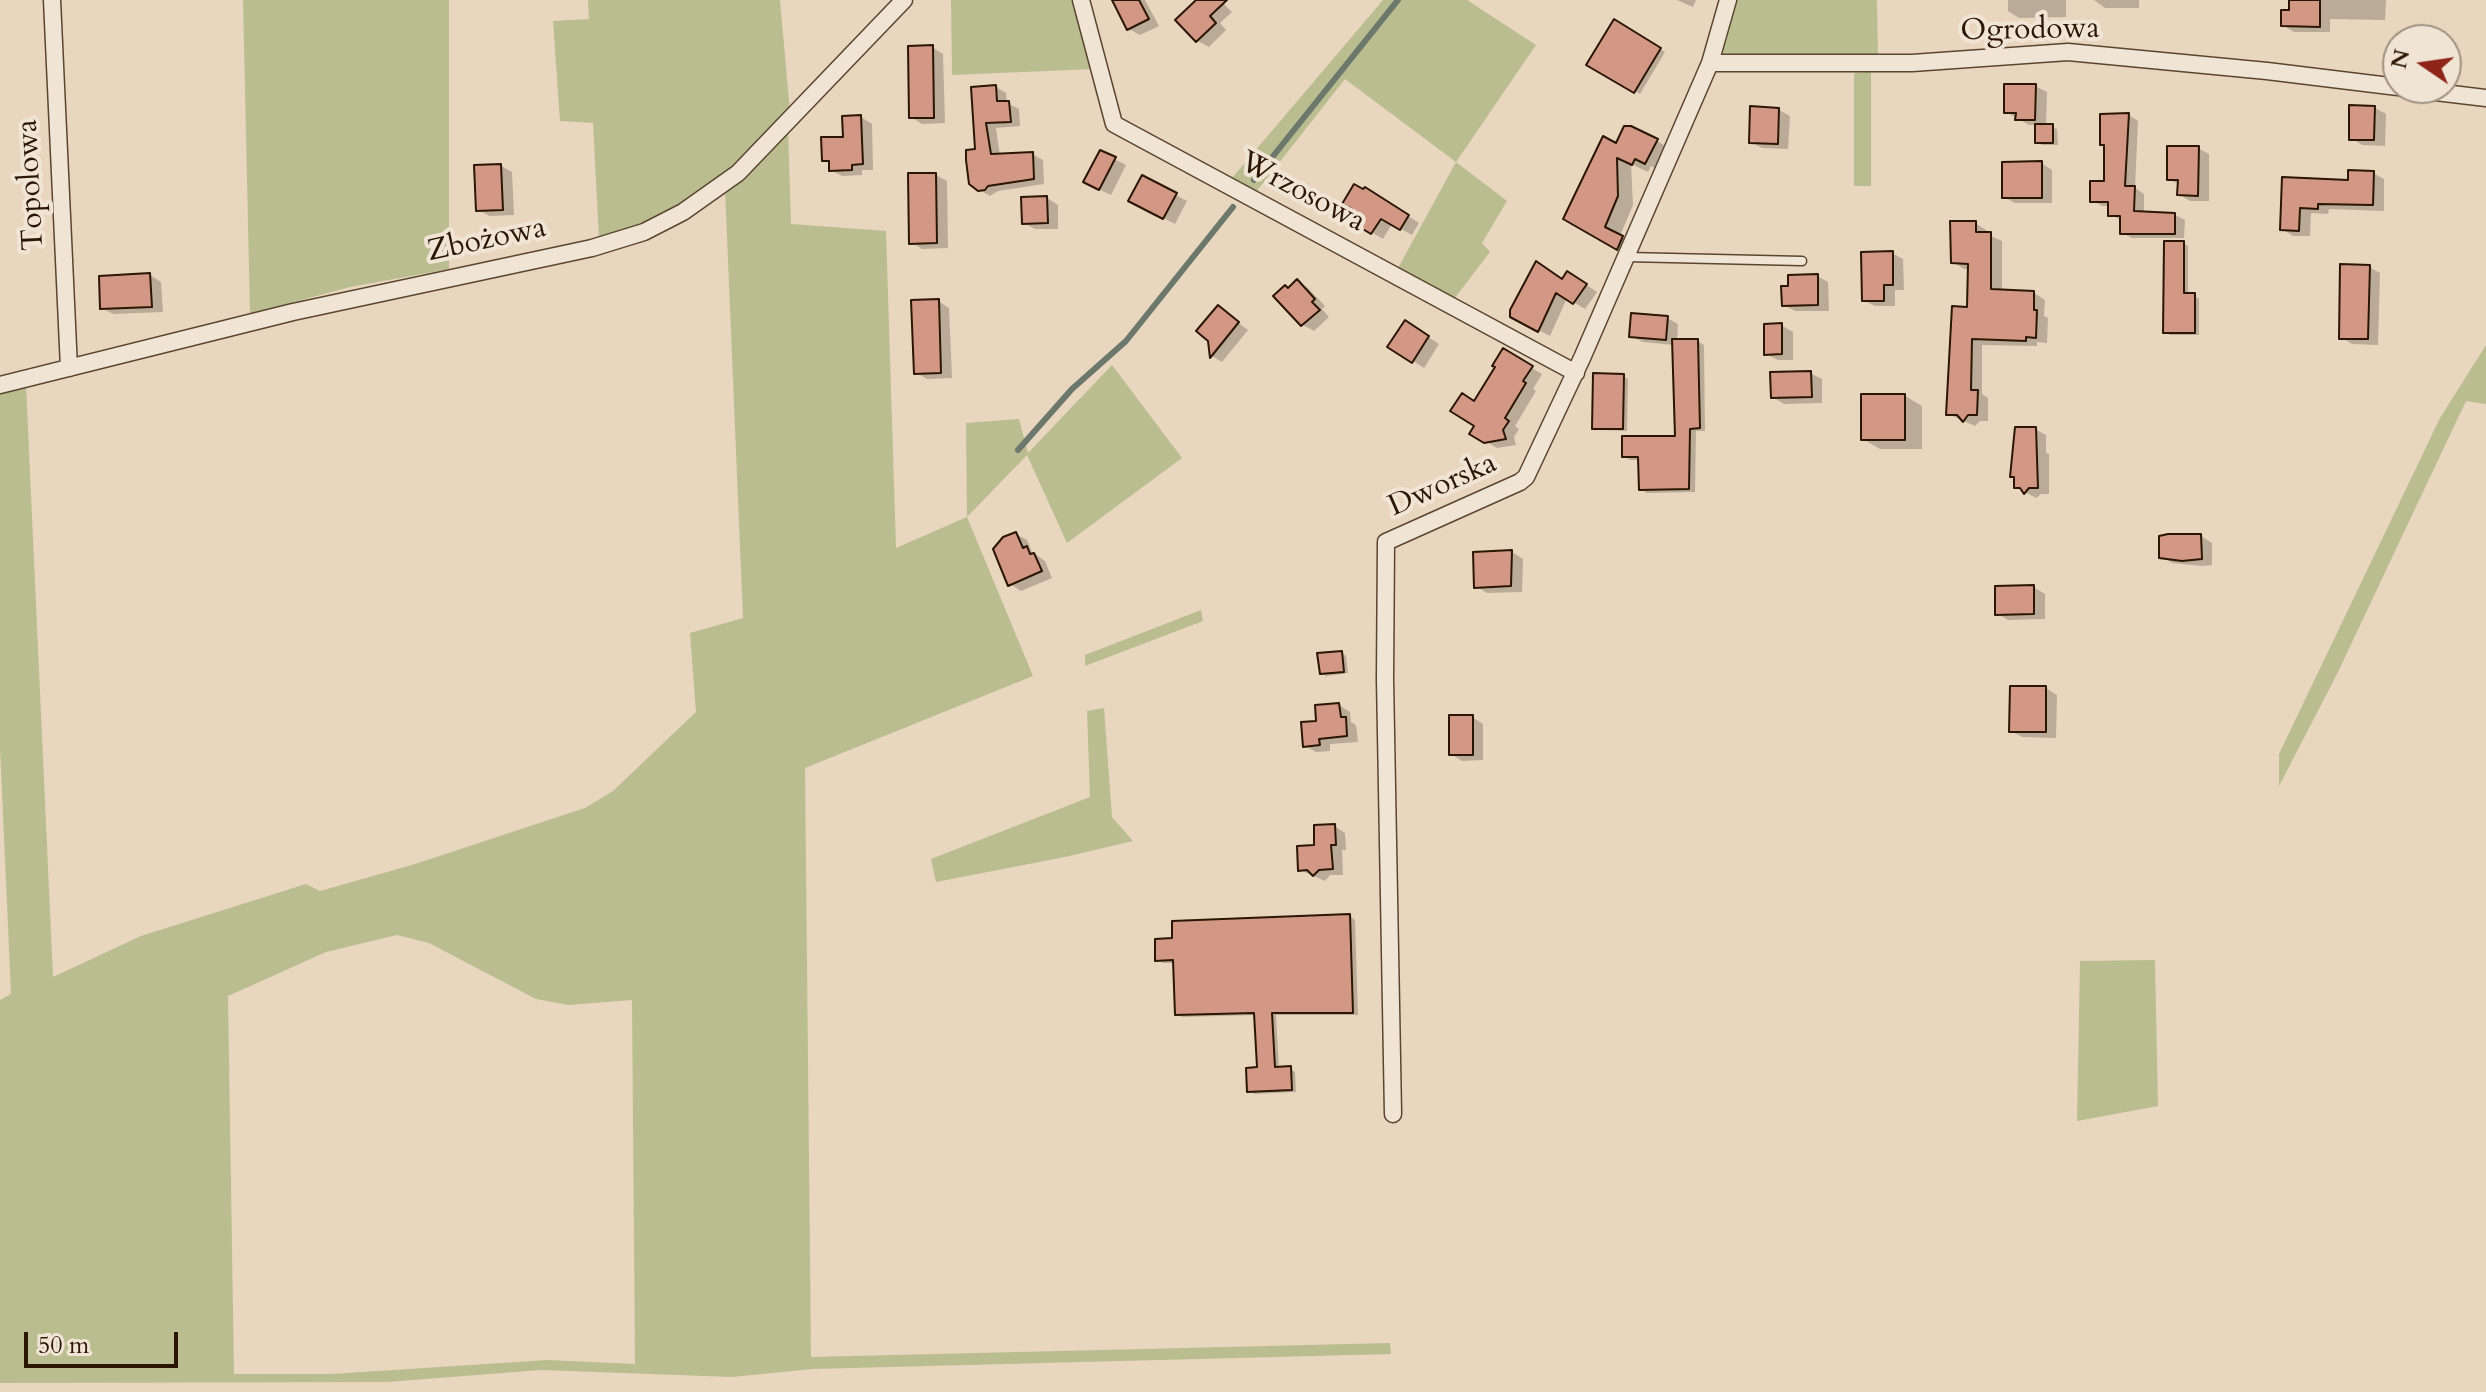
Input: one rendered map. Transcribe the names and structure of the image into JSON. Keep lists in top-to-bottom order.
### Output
{
  "streets": {
    "street": [
      "Ogrodowa",
      "Topolowa",
      "Wrzosowa",
      "Zbożowa",
      "Dworska"
    ]
  },
  "crossings": [
    ["Ogrodowa", "Dworska"],
    ["Topolowa", "Zbożowa"],
    ["Wrzosowa", "Dworska"]
  ],
  "scale_bar": "50 m",
  "north": "left"
}
